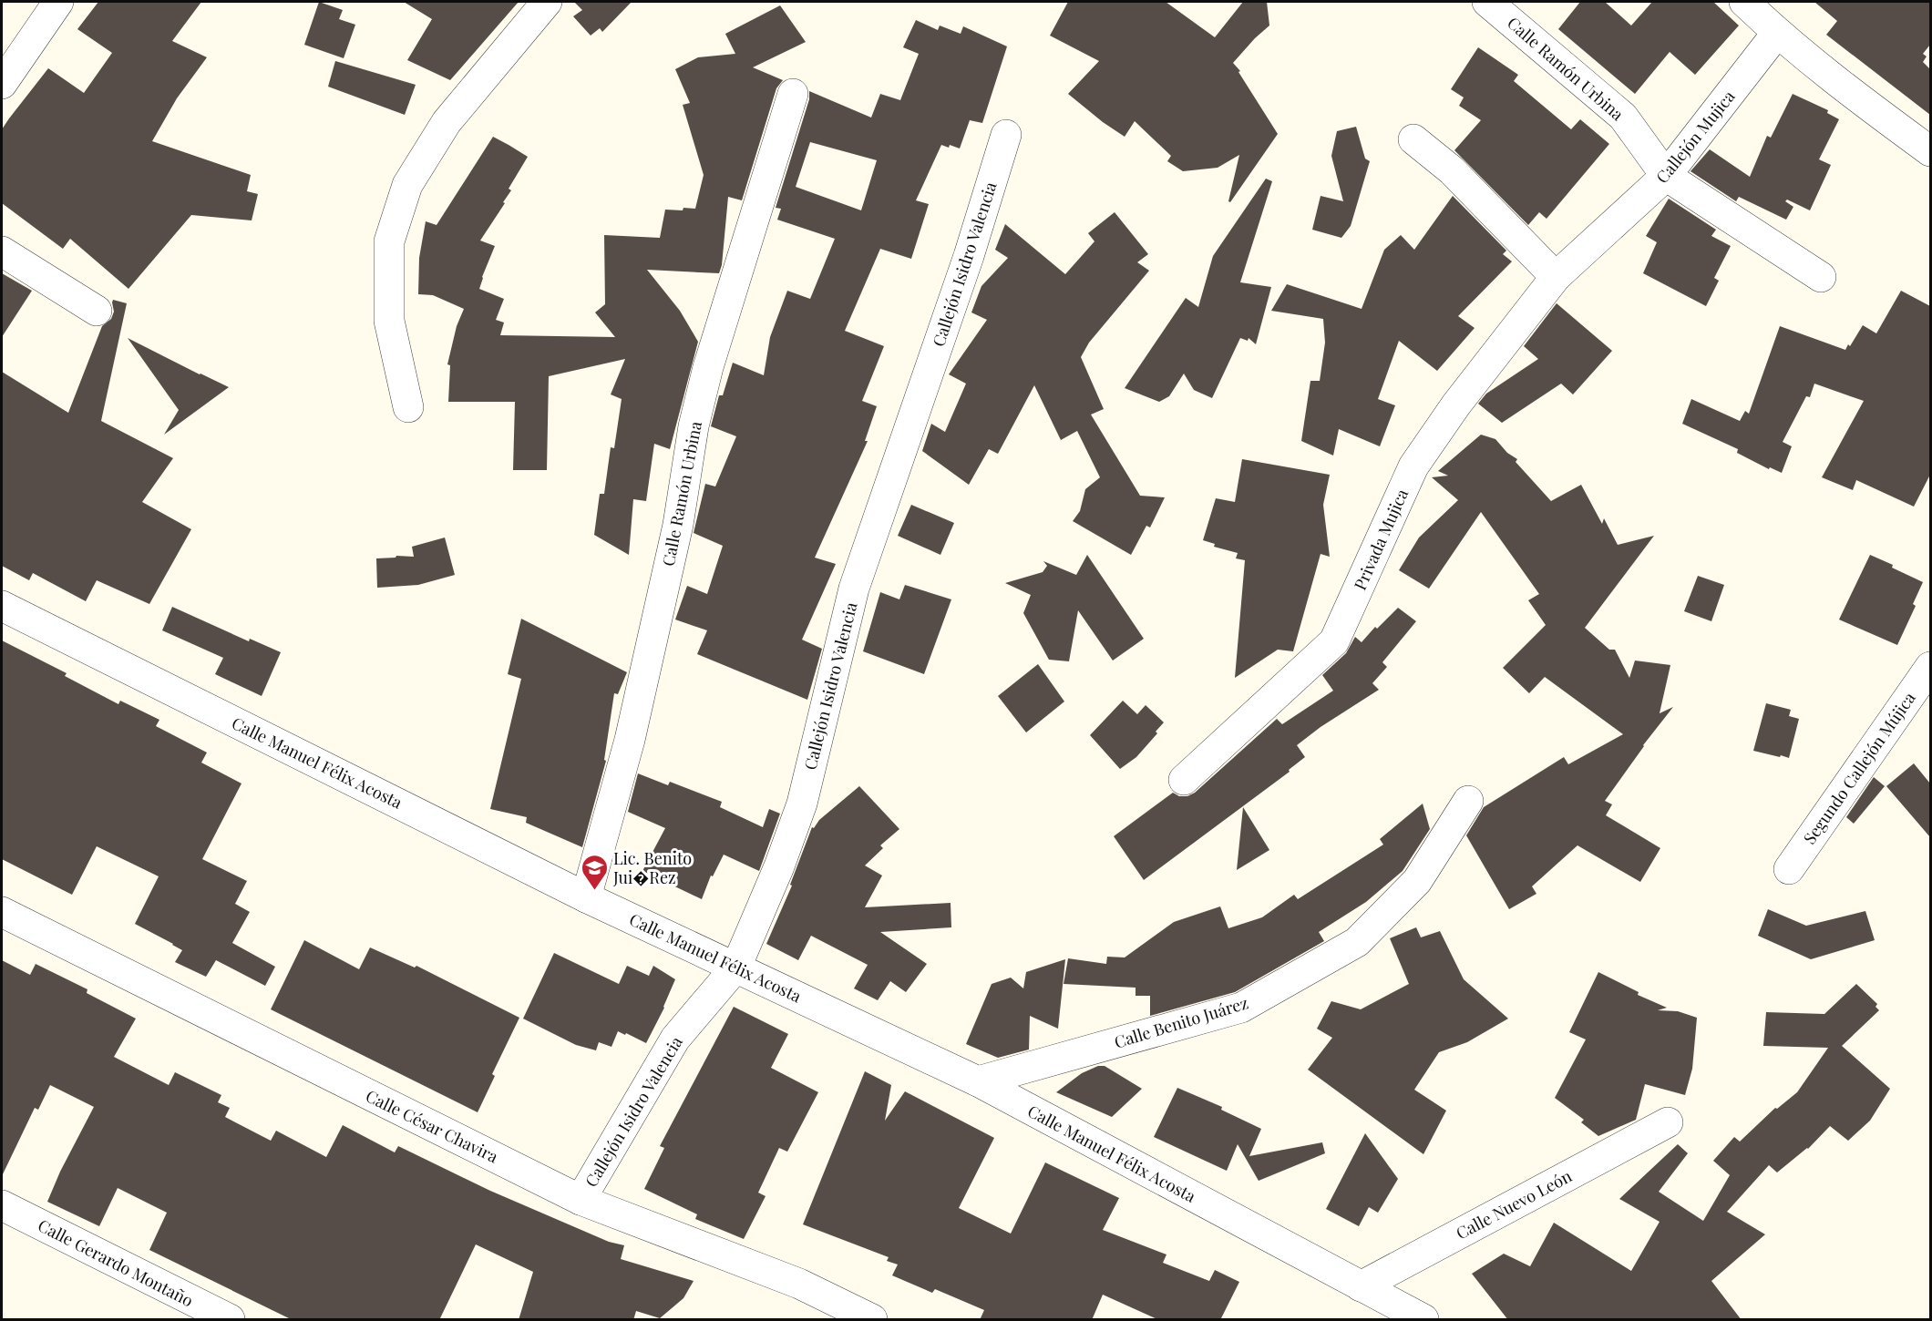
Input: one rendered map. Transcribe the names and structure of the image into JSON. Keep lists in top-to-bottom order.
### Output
{
  "streets": {
    "street": [
      "Calle Ramón Urbina",
      "Callejón Mujica",
      "Callejón Isidro Valencia",
      "Privada Mujica",
      "Calle Manuel Félix Acosta",
      "Segundo Callejón Mújica",
      "Calle Benito Juárez",
      "Calle César Chavira",
      "Calle Nuevo León",
      "Calle Gerardo Montaño"
    ]
  },
  "crossings": [
    ["Calle Ramón Urbina", "Callejón Mujica"],
    ["Calle Ramón Urbina", "Calle Manuel Félix Acosta"],
    ["Callejón Mujica", "Privada Mujica"],
    ["Callejón Isidro Valencia", "Calle Manuel Félix Acosta"],
    ["Callejón Isidro Valencia", "Calle César Chavira"],
    ["Calle Manuel Félix Acosta", "Calle Benito Juárez"],
    ["Calle Manuel Félix Acosta", "Calle Nuevo León"]
  ],
  "places": {
    "school or university": ["Lic. Benito Jui�Rez"]
  }
}
